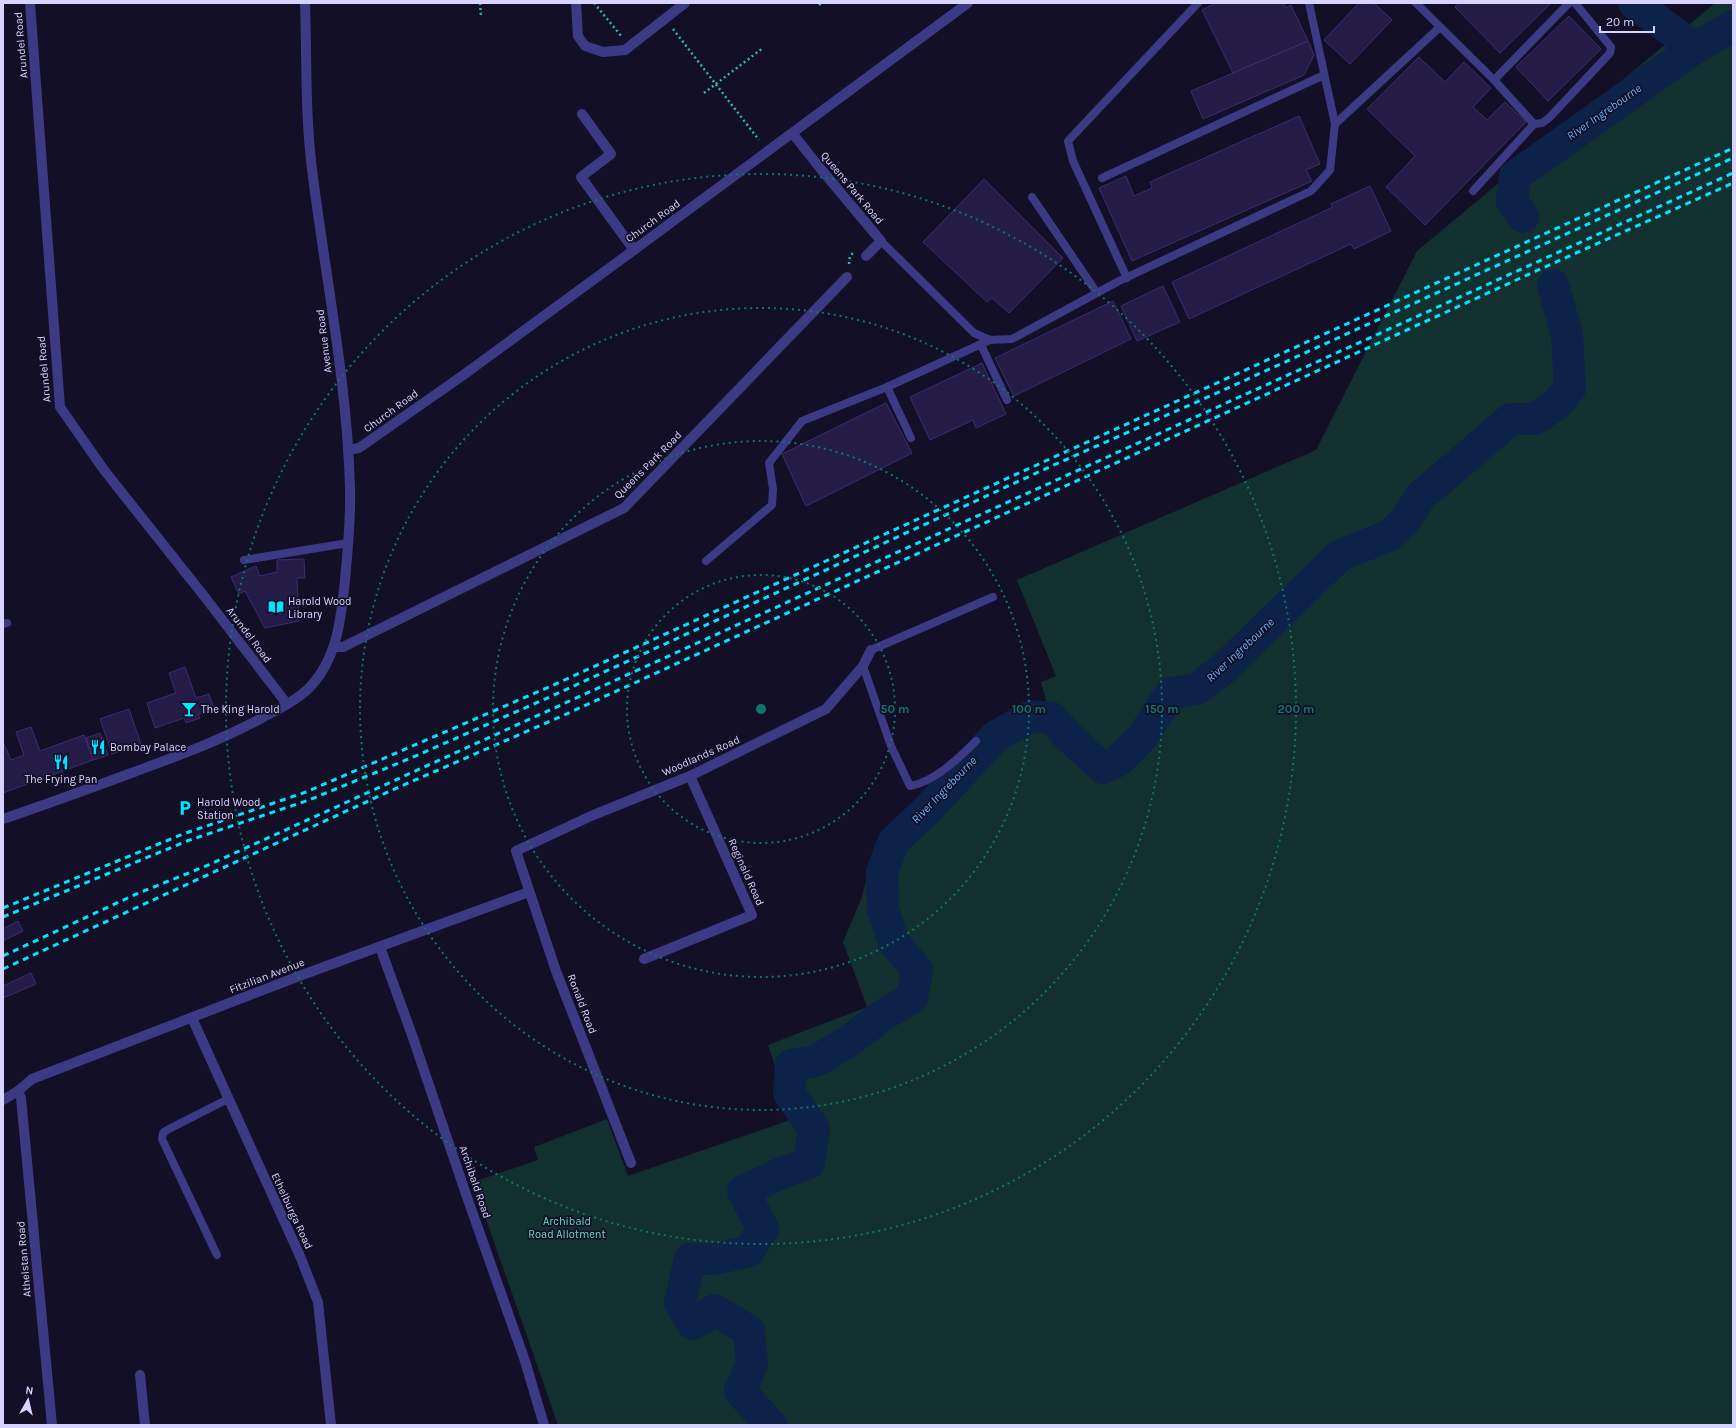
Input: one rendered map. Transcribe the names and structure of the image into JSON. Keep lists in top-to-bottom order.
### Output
{
  "streets": {
    "street": [
      "Arundel Road",
      "Queens Park Road",
      "Church Road",
      "Avenue Road",
      "Woodlands Road",
      "Reginald Road",
      "Fitzilian Avenue",
      "Ronald Road",
      "Archibald Road",
      "Ethelburga Road",
      "Athelstan Road"
    ]
  },
  "crossings": [
    ["Arundel Road", "Avenue Road"],
    ["Queens Park Road", "Church Road"],
    ["Queens Park Road", "Avenue Road"],
    ["Church Road", "Avenue Road"],
    ["Woodlands Road", "Reginald Road"],
    ["Woodlands Road", "Ronald Road"],
    ["Fitzilian Avenue", "Ronald Road"],
    ["Fitzilian Avenue", "Archibald Road"],
    ["Fitzilian Avenue", "Ethelburga Road"],
    ["Fitzilian Avenue", "Athelstan Road"]
  ],
  "water": ["River Ingrebourne"],
  "parks": ["Archibald Road Allotment"],
  "places": {
    "library": ["Harold Wood Library"],
    "bar": ["The King Harold"],
    "restaurant": ["Bombay Palace", "The Frying Pan"],
    "parking": ["Harold Wood Station"]
  },
  "scale_bar": "20 m",
  "north": "top",
  "rings": [
    "50 m",
    "100 m",
    "150 m",
    "200 m"
  ]
}
